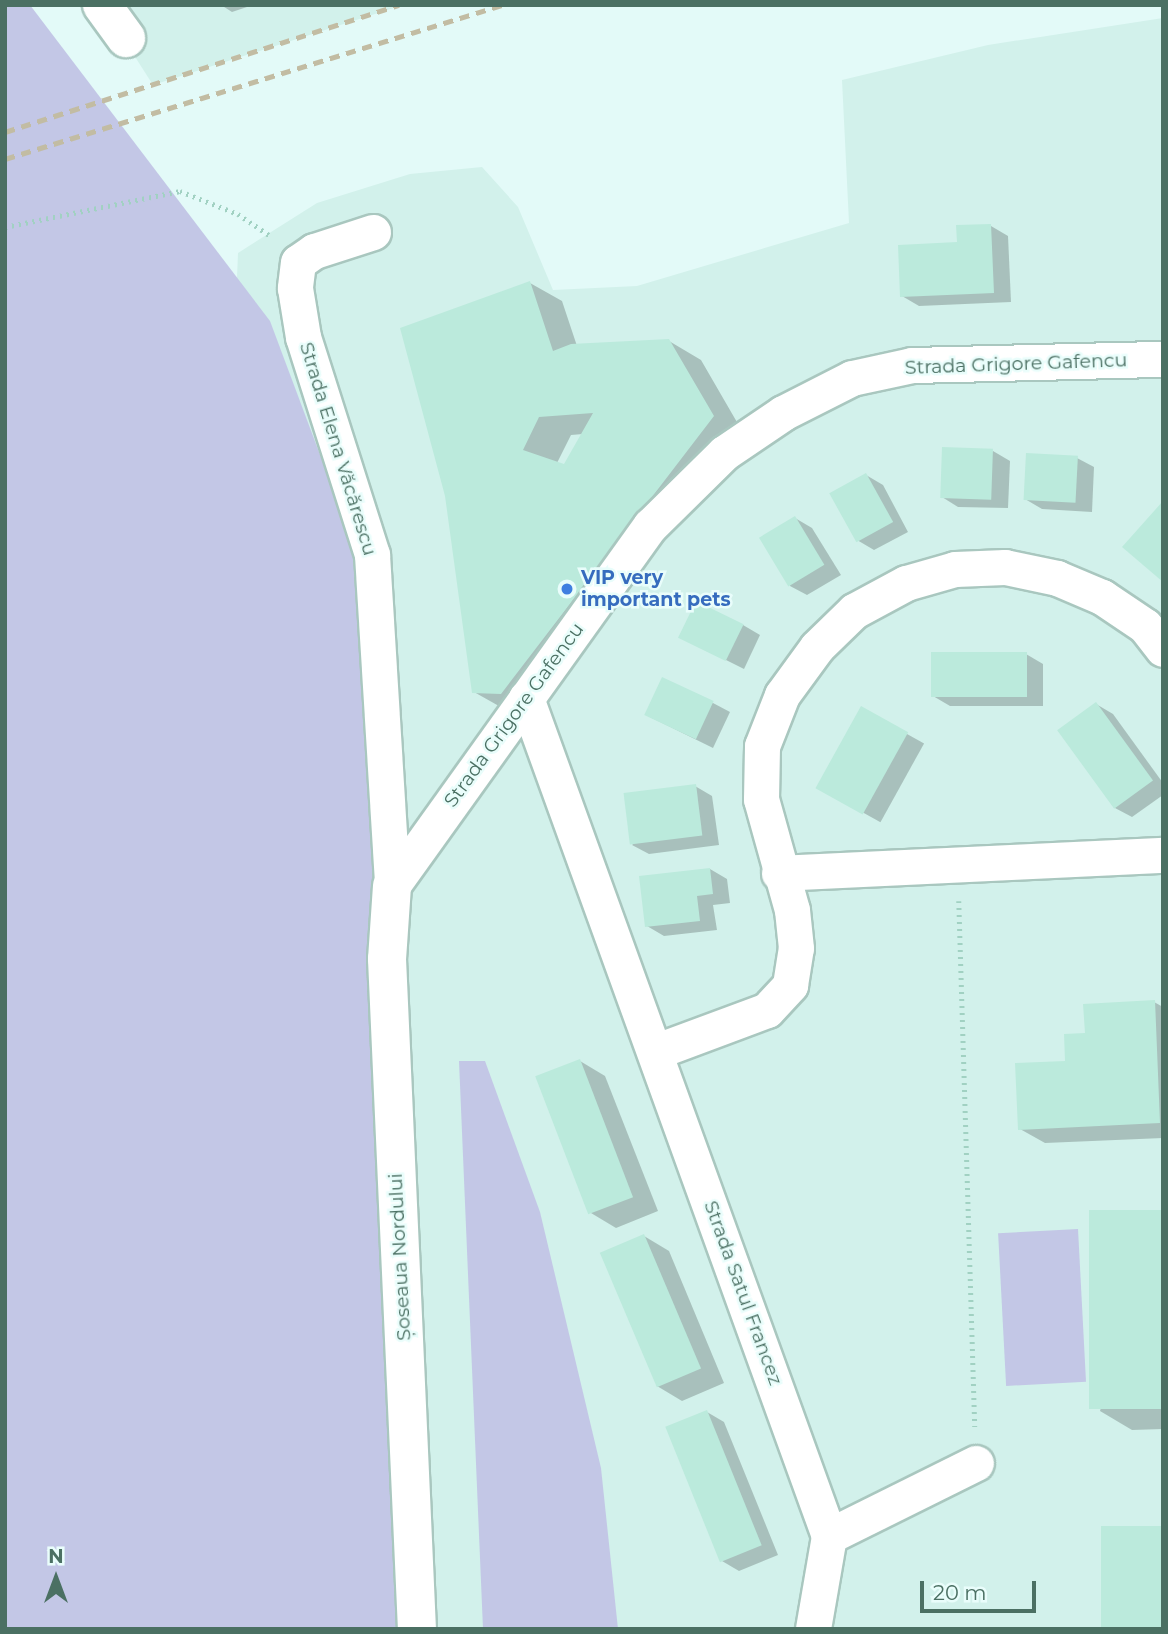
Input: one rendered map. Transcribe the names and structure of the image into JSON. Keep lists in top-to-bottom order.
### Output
{
  "streets": {
    "main road": ["Șoseaua Nordului"],
    "street": ["Strada Grigore Gafencu", "Strada Elena Văcărescu", "Strada Satul Francez"]
  },
  "crossings": [
    ["Strada Grigore Gafencu", "Strada Elena Văcărescu"],
    ["Strada Grigore Gafencu", "Șoseaua Nordului"],
    ["Strada Grigore Gafencu", "Strada Satul Francez"],
    ["Strada Elena Văcărescu", "Șoseaua Nordului"]
  ],
  "places": ["VIP very important pets"],
  "scale_bar": "20 m",
  "north": "top"
}
